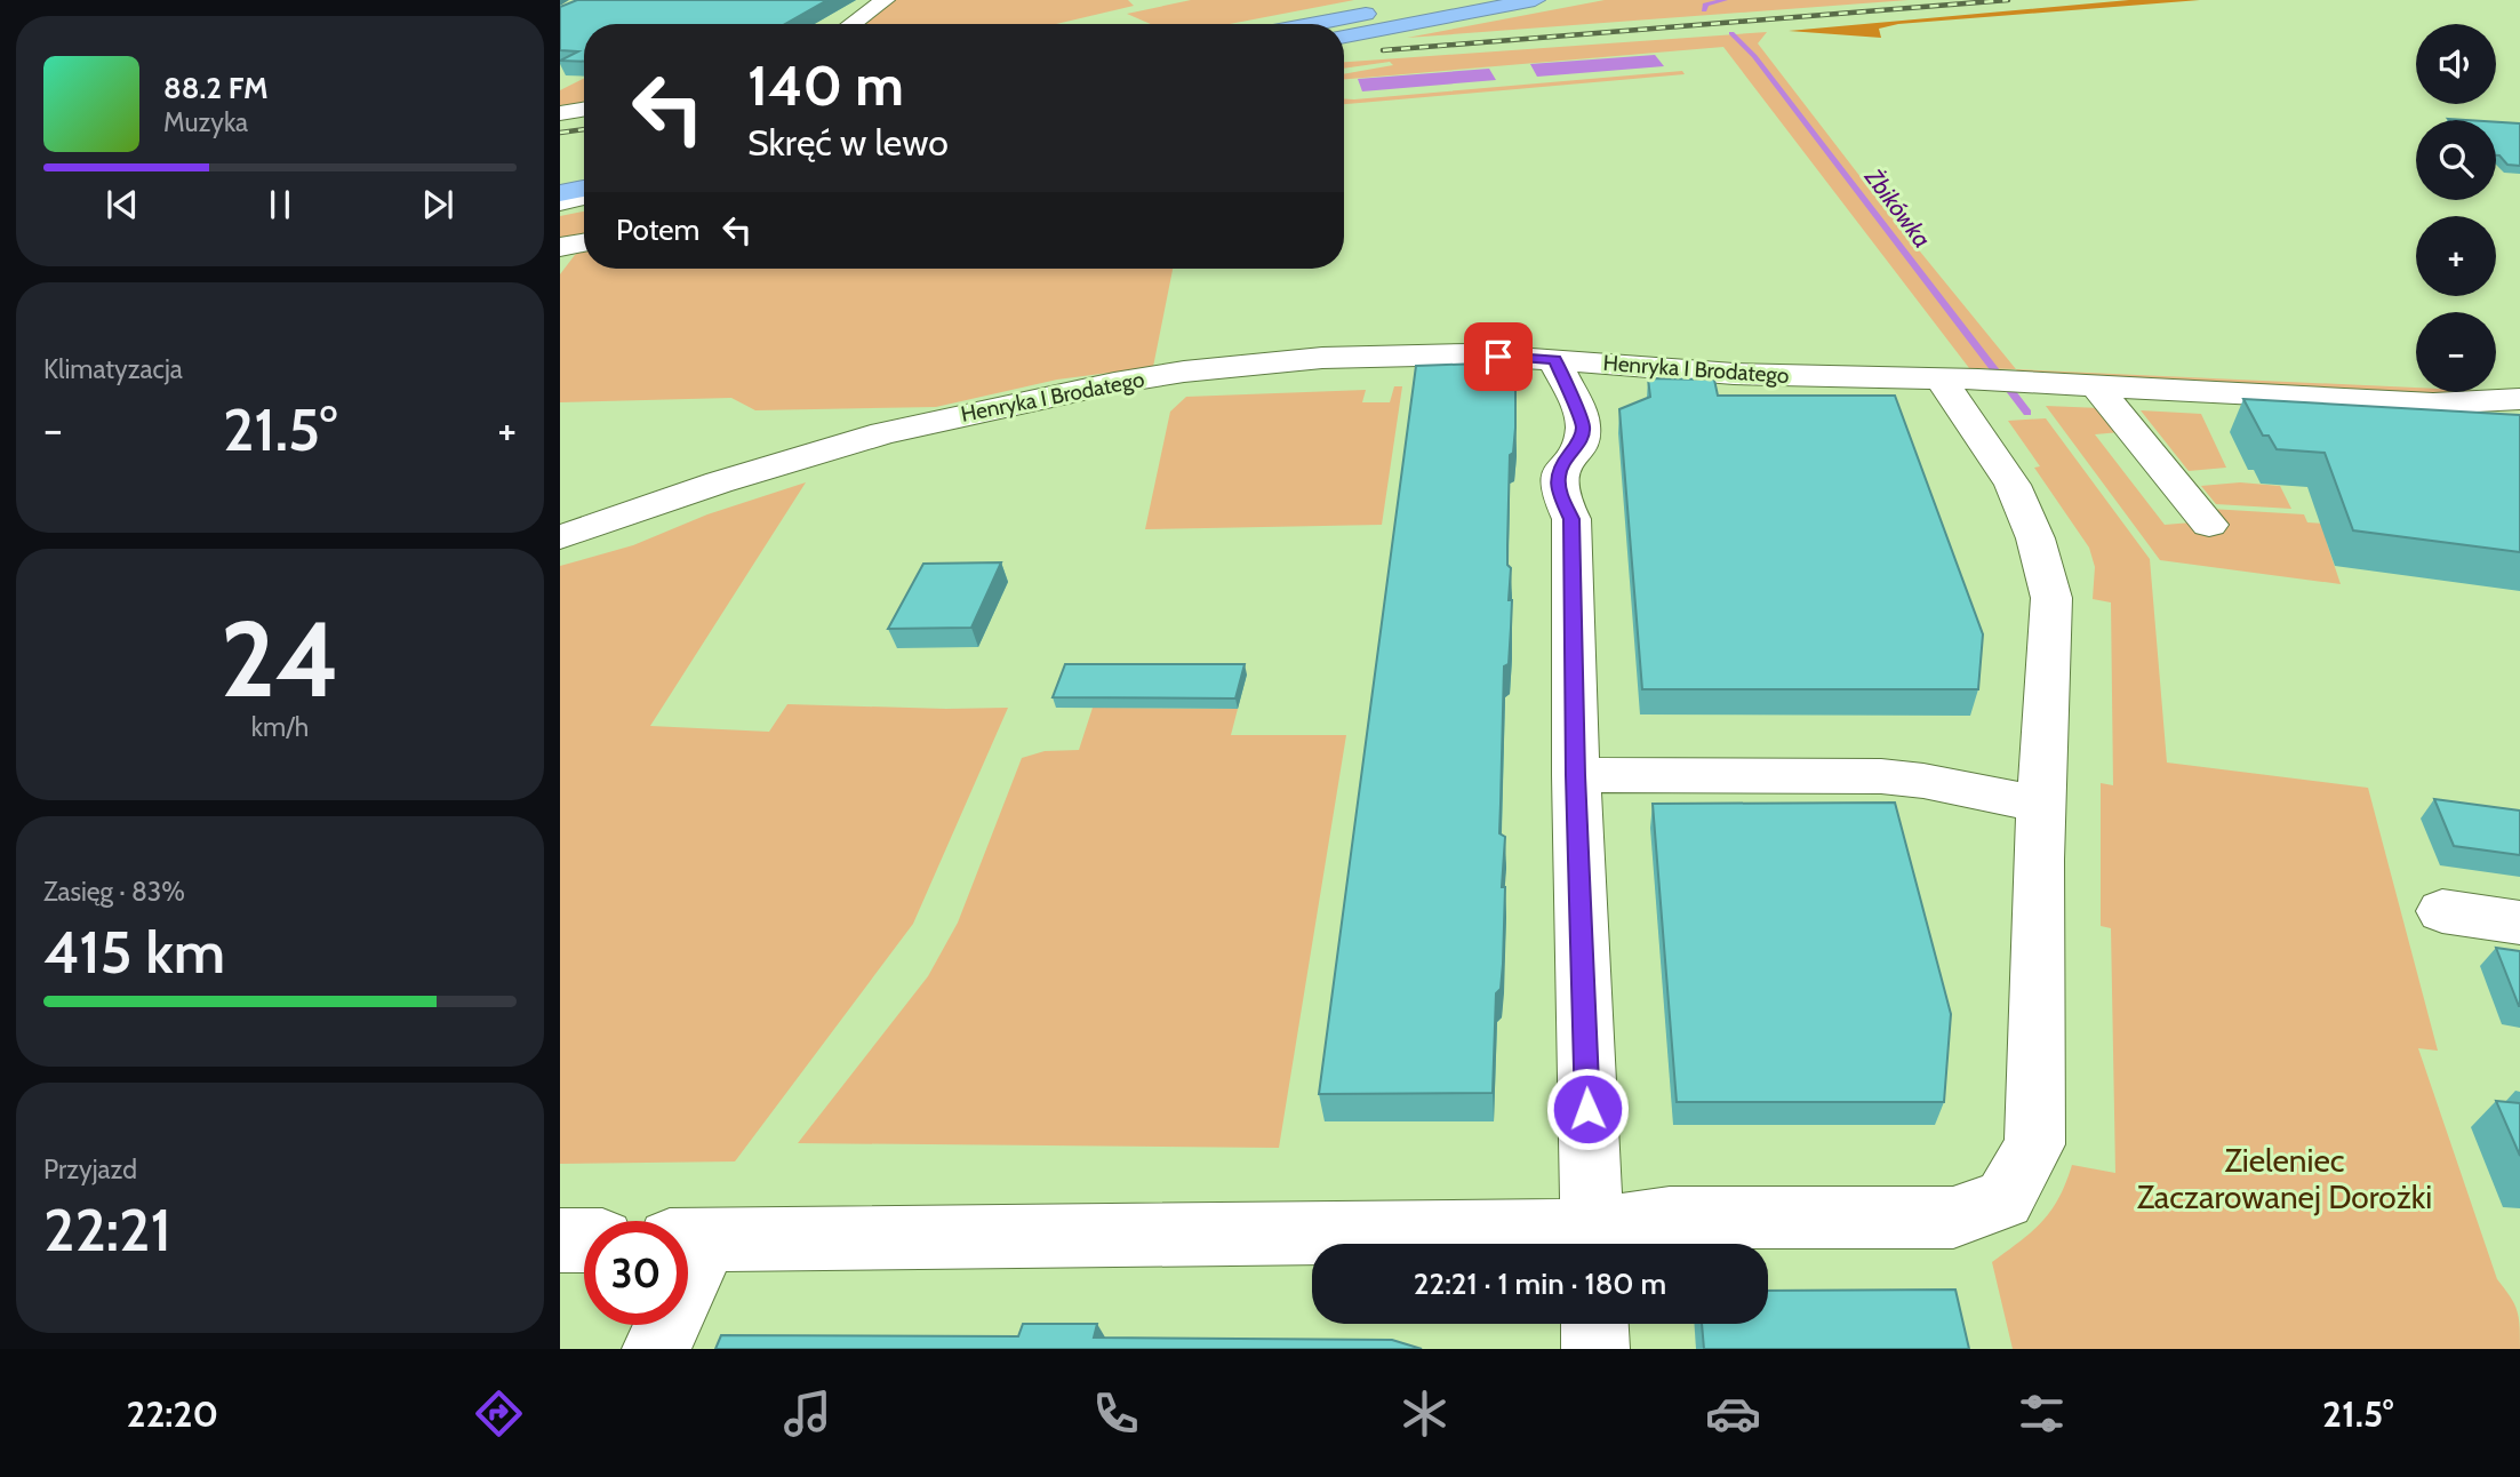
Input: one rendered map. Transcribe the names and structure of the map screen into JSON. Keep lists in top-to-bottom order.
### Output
{
  "streets": {
    "street": ["Henryka I Brodatego"]
  },
  "water": ["Żbikówka"],
  "parks": ["Zieleniec Zaczarowanej Dorożki"],
  "page": {
    "map_buttons": ["+", "−"],
    "turn": ["140 m", "Skręć w lewo"],
    "song": ["88.2 FM", "Muzyka"],
    "then": "Potem",
    "tile": [
      "Klimatyzacja",
      ["24", "km/h"],
      ["Zasięg · 83%", "415 km"],
      ["Przyjazd", "22:21"]
    ],
    "heat": ["−", "21.5°", "+"],
    "limit": "30",
    "trip": "22:21 · 1 min · 180 m",
    "tabs": ["22:20", "21.5°"]
  }
}
